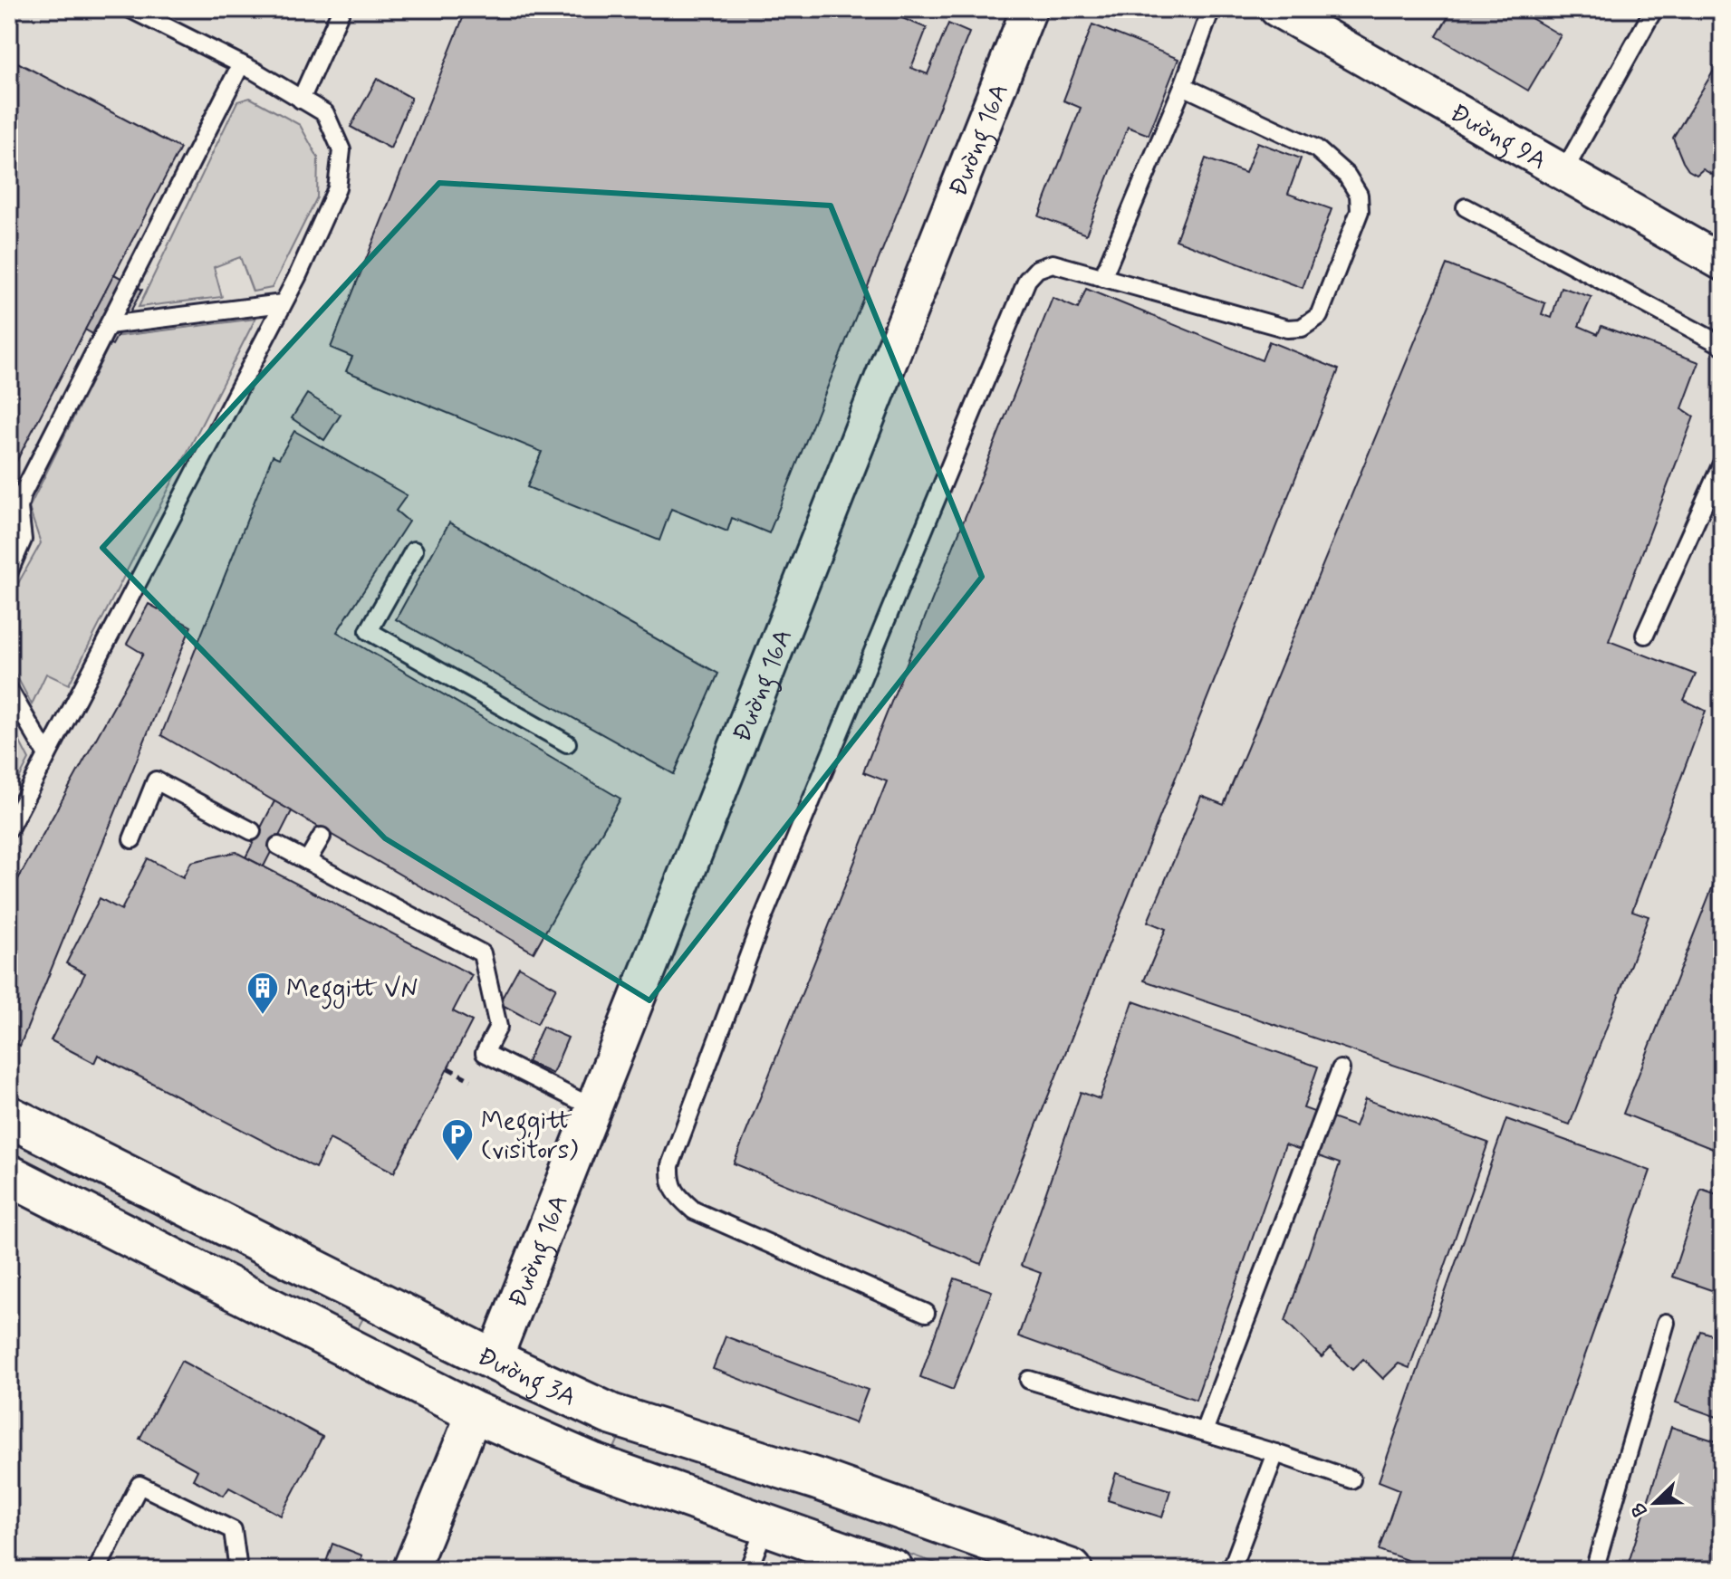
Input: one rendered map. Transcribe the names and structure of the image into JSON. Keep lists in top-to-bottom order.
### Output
{
  "streets": {
    "street": ["Đường 9A", "Đường 16A", "Đường 3A"]
  },
  "crossings": [
    ["Đường 16A", "Đường 3A"]
  ],
  "places": {
    "building": ["Meggitt VN"],
    "parking": ["Meggitt (visitors)"]
  },
  "north": "bottom left"
}
